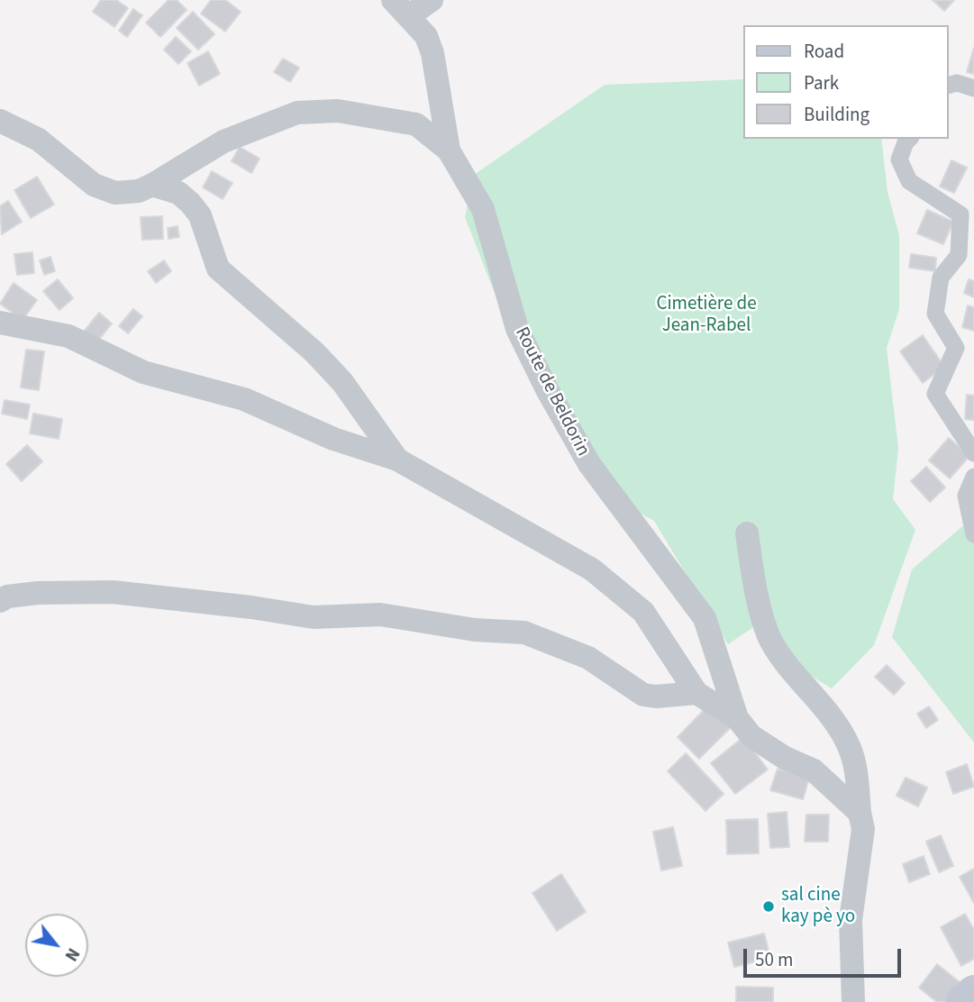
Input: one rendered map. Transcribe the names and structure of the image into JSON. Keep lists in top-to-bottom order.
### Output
{
  "streets": {
    "street": ["Route de Beldorin"]
  },
  "parks": ["Cimetière de Jean-Rabel"],
  "places": ["sal cine kay pè yo"],
  "legend": ["Road", "Park", "Building"],
  "scale_bar": "50 m",
  "north": "bottom right"
}
